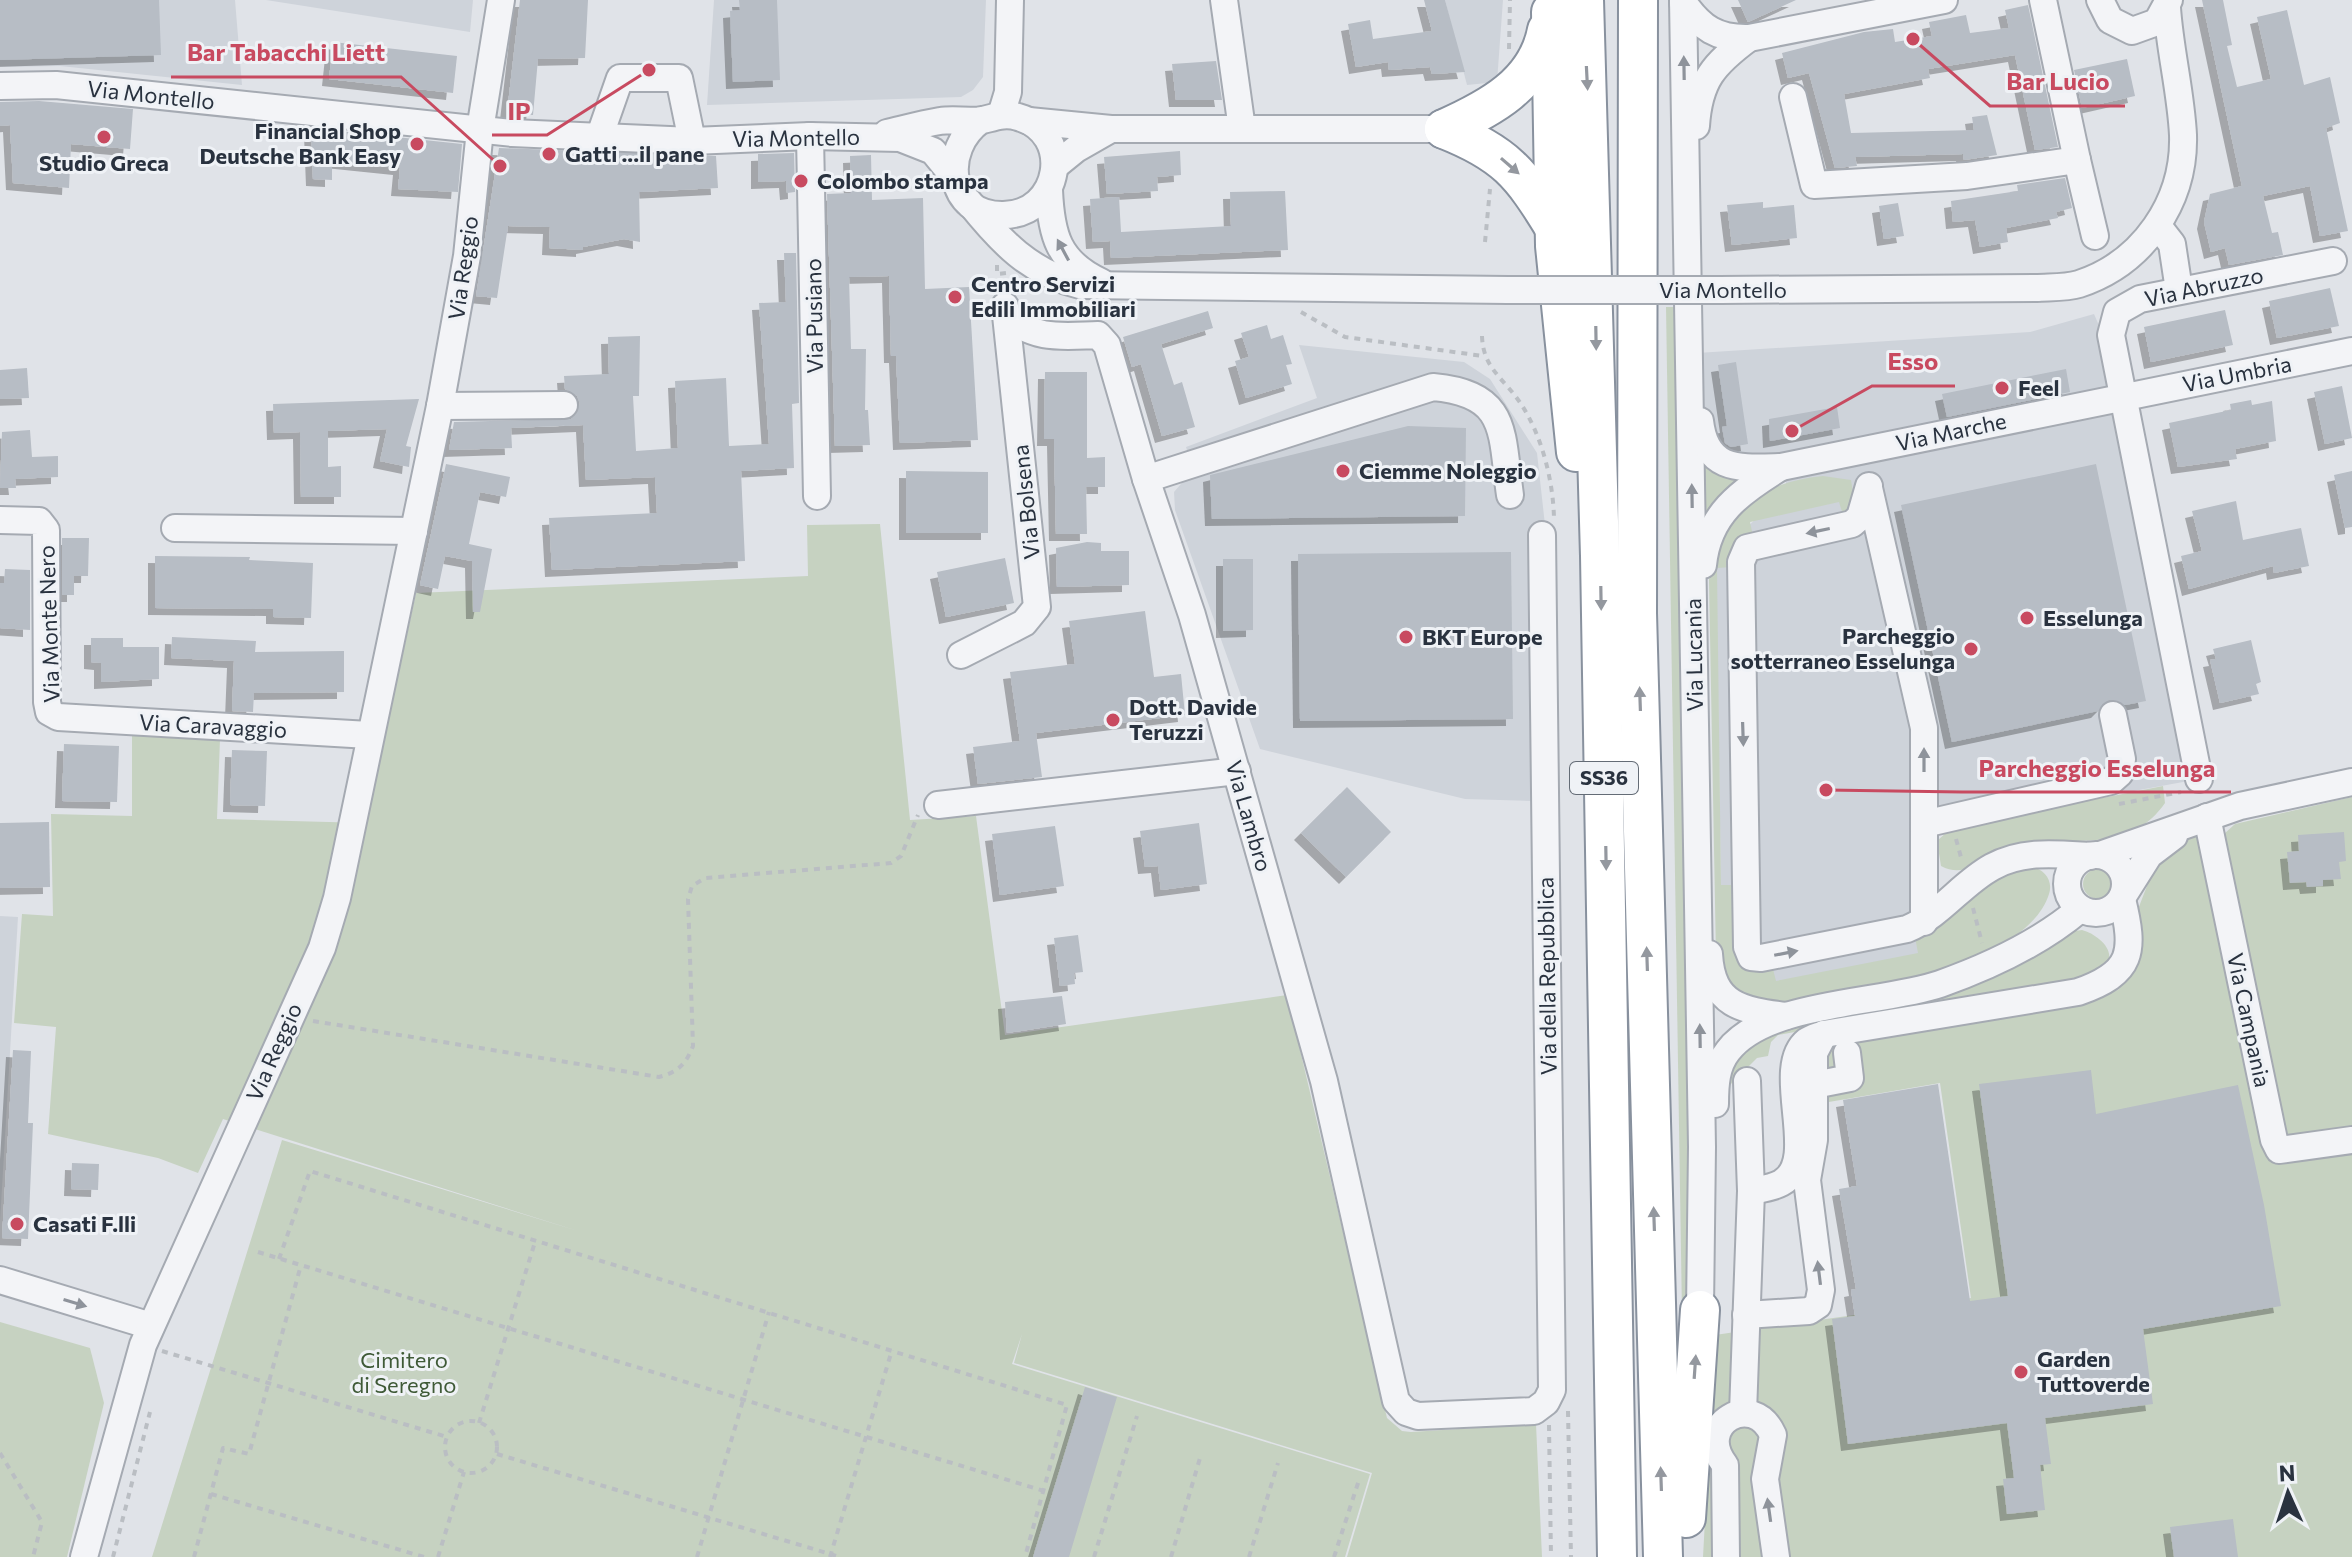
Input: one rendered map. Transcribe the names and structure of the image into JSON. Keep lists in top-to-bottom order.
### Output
{
  "streets": {
    "highway": ["SS36"],
    "street": [
      "Via Montello",
      "Via Reggio",
      "Via Abruzzo",
      "Via Pusiano",
      "Via Umbria",
      "Via Marche",
      "Via Bolsena",
      "Via Monte Nero",
      "Via Lucania",
      "Via Caravaggio",
      "Via Lambro",
      "Via della Repubblica",
      "Via Campania"
    ]
  },
  "crossings": [
    ["Via Montello", "Via Reggio"],
    ["Via Montello", "Via Pusiano"],
    ["Via Montello", "Via Lucania"],
    ["Via Reggio", "Via Caravaggio"],
    ["Via Abruzzo", "Via Umbria"],
    ["Via Abruzzo", "Via Marche"],
    ["Via Umbria", "Via Marche"],
    ["Via Marche", "Via Lucania"],
    ["Via Bolsena", "Via Lambro"],
    ["Via Monte Nero", "Via Caravaggio"],
    ["Via Lambro", "Via della Repubblica"]
  ],
  "parks": ["Cimitero di Seregno"],
  "places": [
    "Bar Lucio",
    "IP",
    "Studio Greca",
    "Financial Shop Deutsche Bank Easy",
    "Gatti ...il pane",
    "Bar Tabacchi Liett",
    "Colombo stampa",
    "Centro Servizi Edili Immobiliari",
    "Feel",
    "Esso",
    "Ciemme Noleggio",
    "Esselunga",
    "BKT Europe",
    "Parcheggio sotterraneo Esselunga",
    "Dott. Davide Teruzzi",
    "Parcheggio Esselunga",
    "Casati F.lli",
    "Garden Tuttoverde"
  ],
  "north": "top"
}
